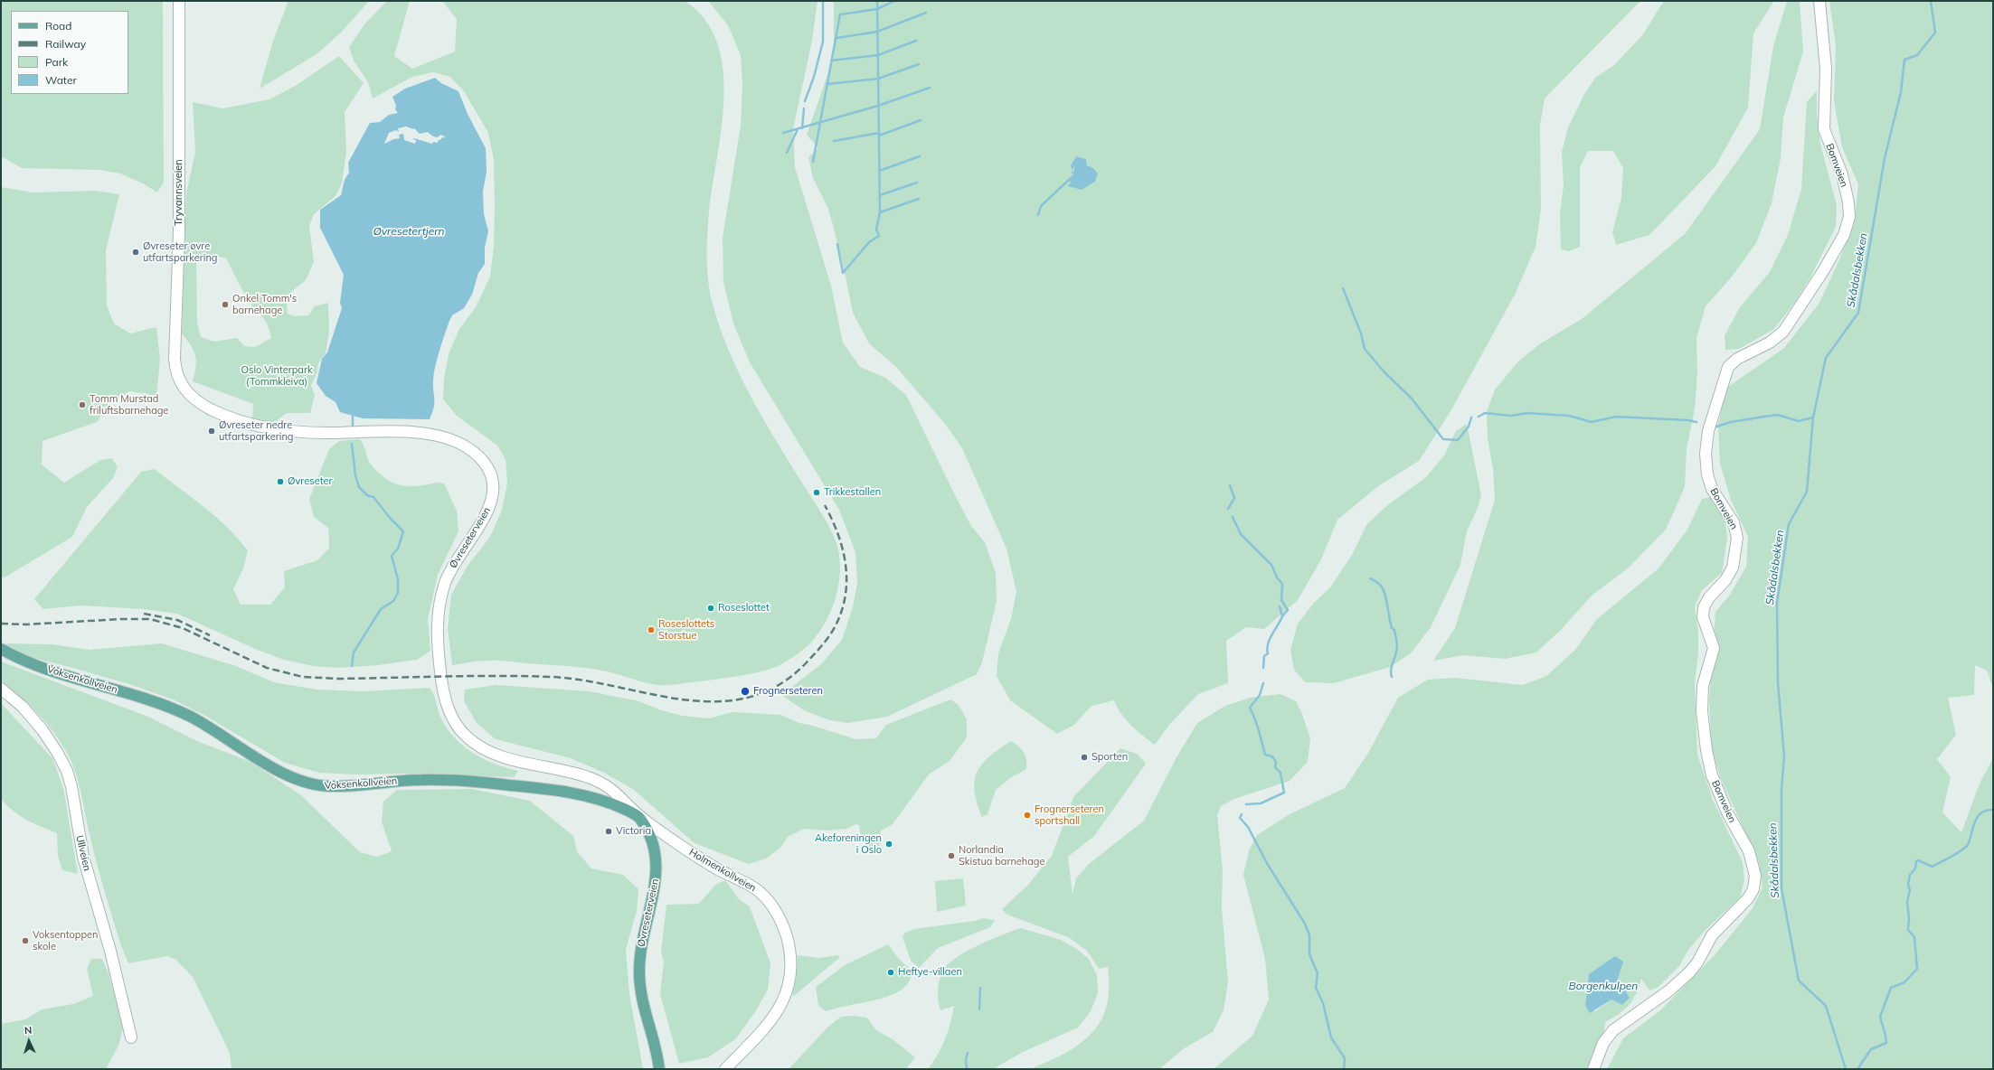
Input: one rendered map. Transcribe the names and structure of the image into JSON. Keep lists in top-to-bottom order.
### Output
{
  "streets": {
    "main road": ["Øvreseterveien", "Voksenkollveien"],
    "street": [
      "Bomveien",
      "Tryvannsveien",
      "Ullveien",
      "Holmenkollveien"
    ]
  },
  "crossings": [
    ["Tryvannsveien", "Øvreseterveien"],
    ["Øvreseterveien", "Voksenkollveien"],
    ["Øvreseterveien", "Holmenkollveien"],
    ["Voksenkollveien", "Holmenkollveien"]
  ],
  "water": ["Øvresetertjern", "Skådalsbekken", "Borgenkulpen"],
  "parks": ["Oslo Vinterpark (Tommkleiva)"],
  "places": [
    "Øvreseter øvre utfartsparkering",
    "Onkel Tomm's barnehage",
    "Tomm Murstad friluftsbarnehage",
    "Øvreseter nedre utfartsparkering",
    "Øvreseter",
    "Trikkestallen",
    "Roseslottet",
    "Roseslottets Storstue",
    "Frognerseteren",
    "Sporten",
    "Frognerseteren sportshall",
    "Victoria",
    "Akeforeningen i Oslo",
    "Norlandia Skistua barnehage",
    "Voksentoppen skole",
    "Heftye-villaen"
  ],
  "legend": [
    "Road",
    "Railway",
    "Park",
    "Water"
  ],
  "north": "top"
}
